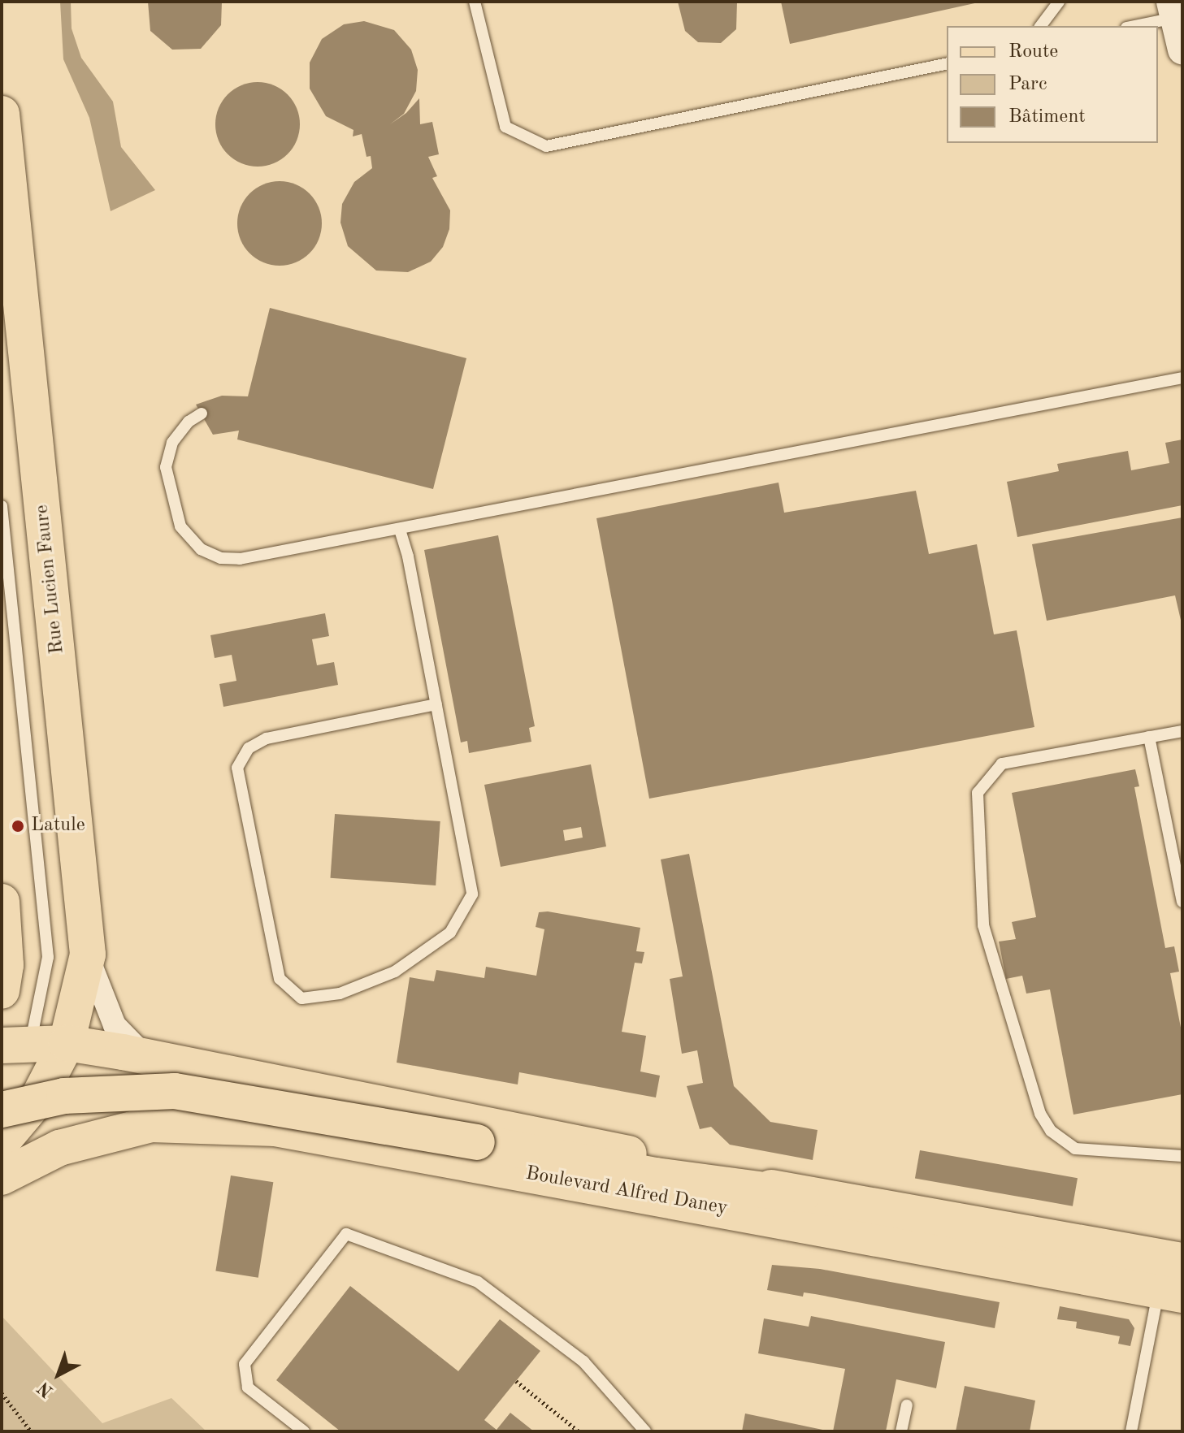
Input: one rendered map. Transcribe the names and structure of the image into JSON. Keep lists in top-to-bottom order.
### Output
{
  "streets": {
    "main road": ["Rue Lucien Faure", "Boulevard Alfred Daney"]
  },
  "crossings": [
    ["Rue Lucien Faure", "Boulevard Alfred Daney"]
  ],
  "places": ["Latule"],
  "legend": ["Route", "Parc", "Bâtiment"],
  "north": "bottom left"
}
